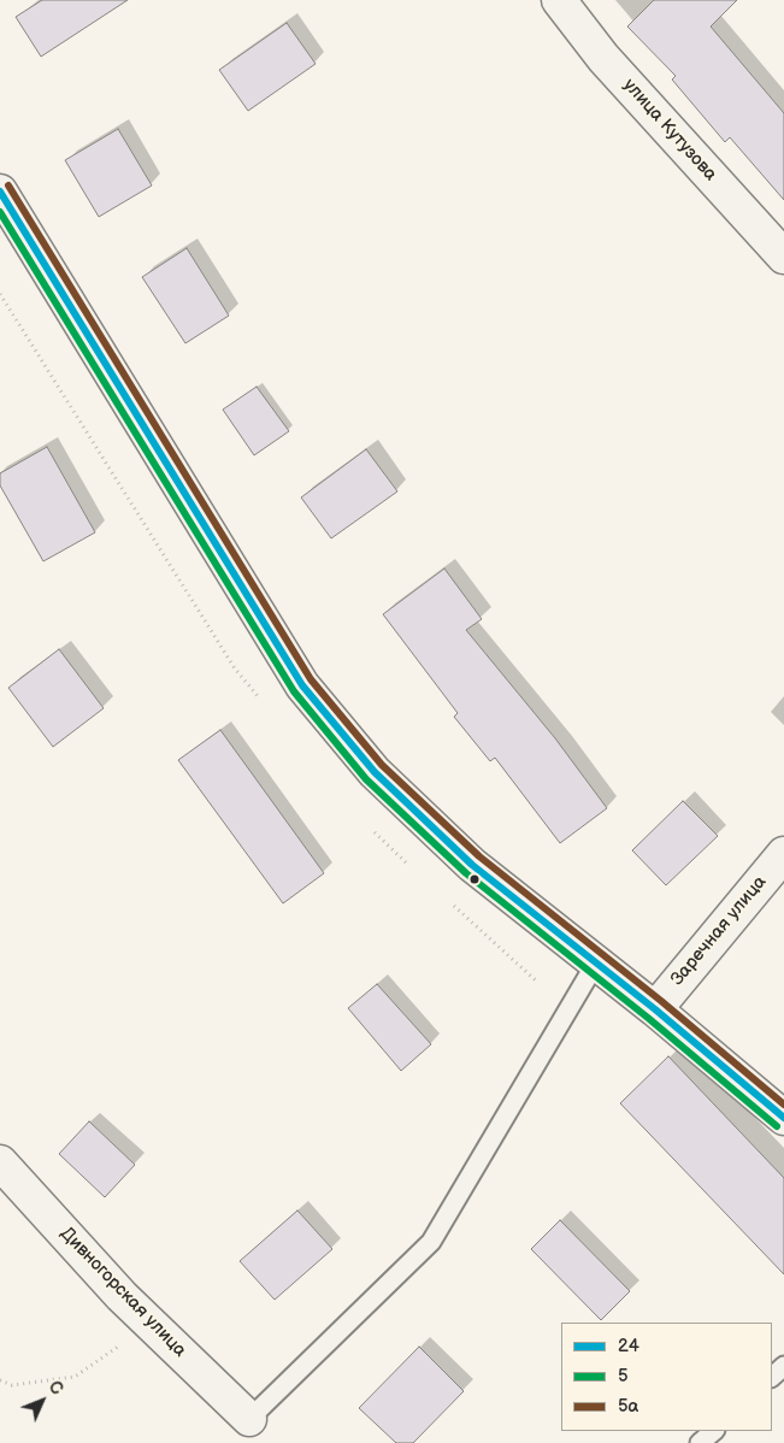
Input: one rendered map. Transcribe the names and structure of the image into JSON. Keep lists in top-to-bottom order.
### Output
{
  "streets": {
    "street": ["улица Кутузова", "Заречная улица", "Дивногорская улица"]
  },
  "lines": ["transit line 5а", "transit line 24", "transit line 5"],
  "legend": ["24", "5", "5а"],
  "north": "top right"
}
